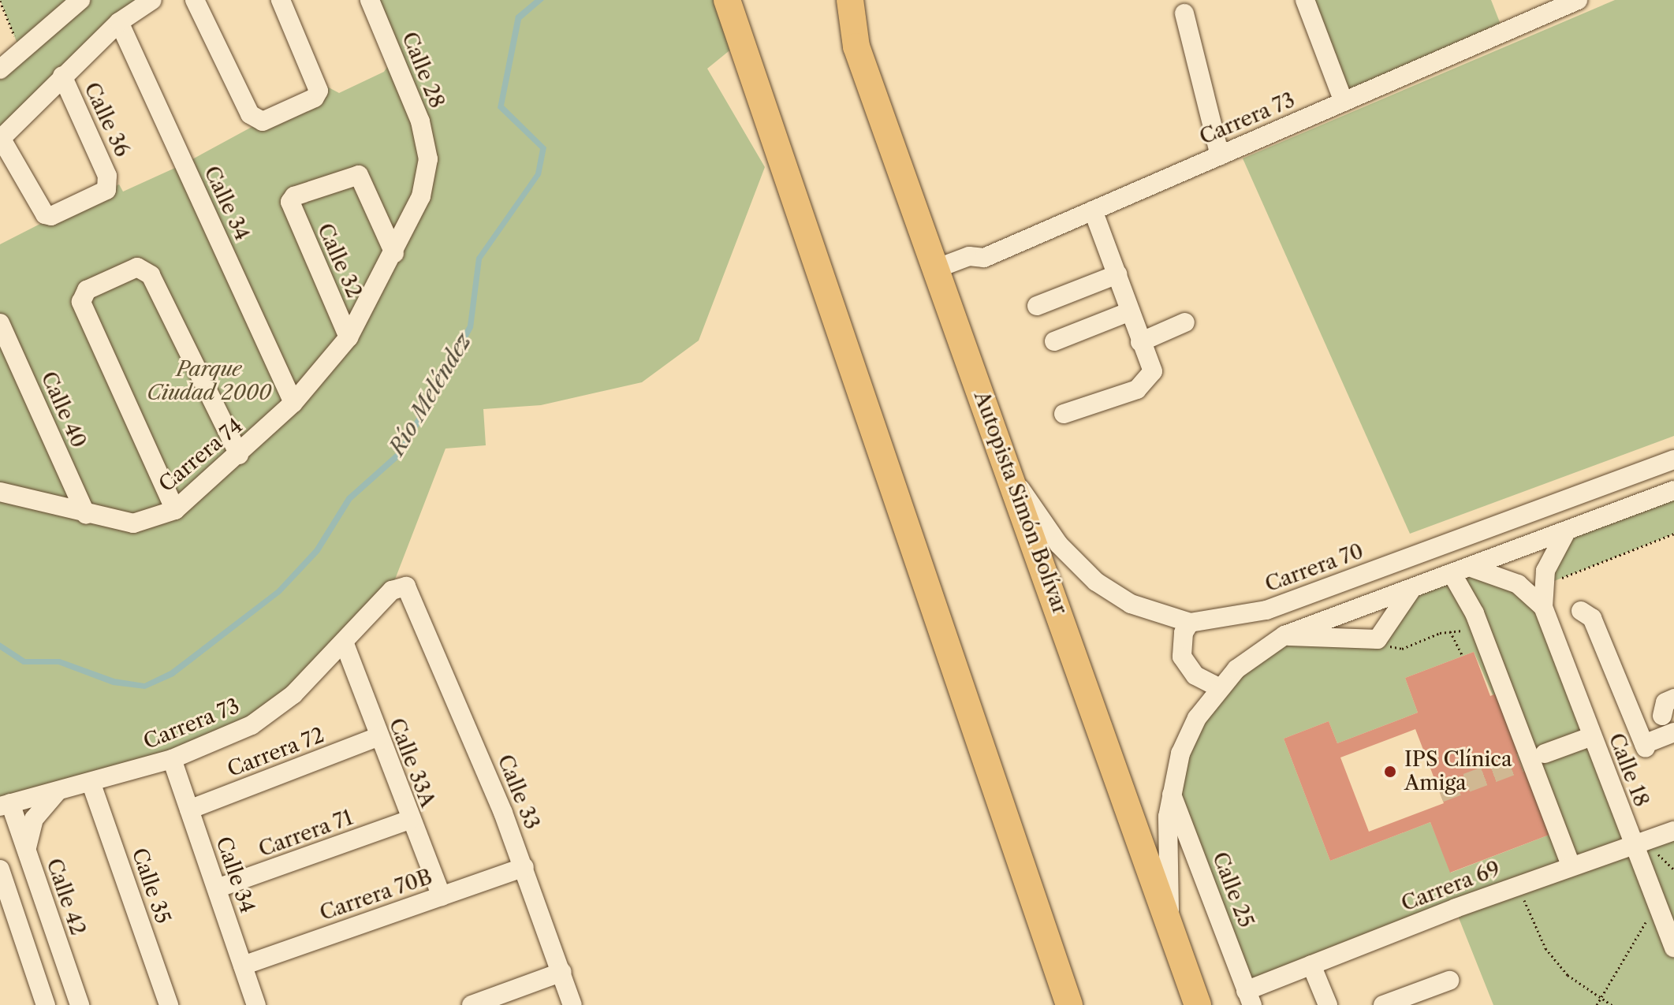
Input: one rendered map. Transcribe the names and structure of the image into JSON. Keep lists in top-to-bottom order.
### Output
{
  "streets": {
    "highway": ["Autopista Simón Bolívar"],
    "street": [
      "Calle 28",
      "Carrera 73",
      "Calle 36",
      "Calle 34",
      "Calle 32",
      "Calle 40",
      "Carrera 74",
      "Carrera 70",
      "Carrera 72",
      "Calle 33A",
      "Calle 18",
      "Calle 33",
      "Carrera 71",
      "Calle 35",
      "Carrera 69",
      "Calle 25",
      "Carrera 70B",
      "Calle 42"
    ]
  },
  "crossings": [
    ["Calle 28", "Carrera 74"],
    ["Carrera 73", "Calle 34"],
    ["Carrera 73", "Autopista Simón Bolívar"],
    ["Carrera 73", "Calle 33A"],
    ["Carrera 73", "Calle 33"],
    ["Carrera 73", "Calle 35"],
    ["Carrera 73", "Calle 42"],
    ["Calle 34", "Carrera 74"],
    ["Calle 34", "Carrera 72"],
    ["Calle 34", "Carrera 71"],
    ["Calle 34", "Carrera 70B"],
    ["Calle 32", "Carrera 74"],
    ["Calle 40", "Carrera 74"],
    ["Autopista Simón Bolívar", "Carrera 70"],
    ["Carrera 72", "Calle 33A"],
    ["Calle 33A", "Carrera 71"],
    ["Calle 33A", "Carrera 70B"],
    ["Calle 18", "Carrera 69"],
    ["Calle 33", "Carrera 70B"],
    ["Carrera 69", "Calle 25"]
  ],
  "water": ["Río Meléndez"],
  "parks": ["Parque Ciudad 2000"],
  "places": ["IPS Clínica Amiga"]
}
